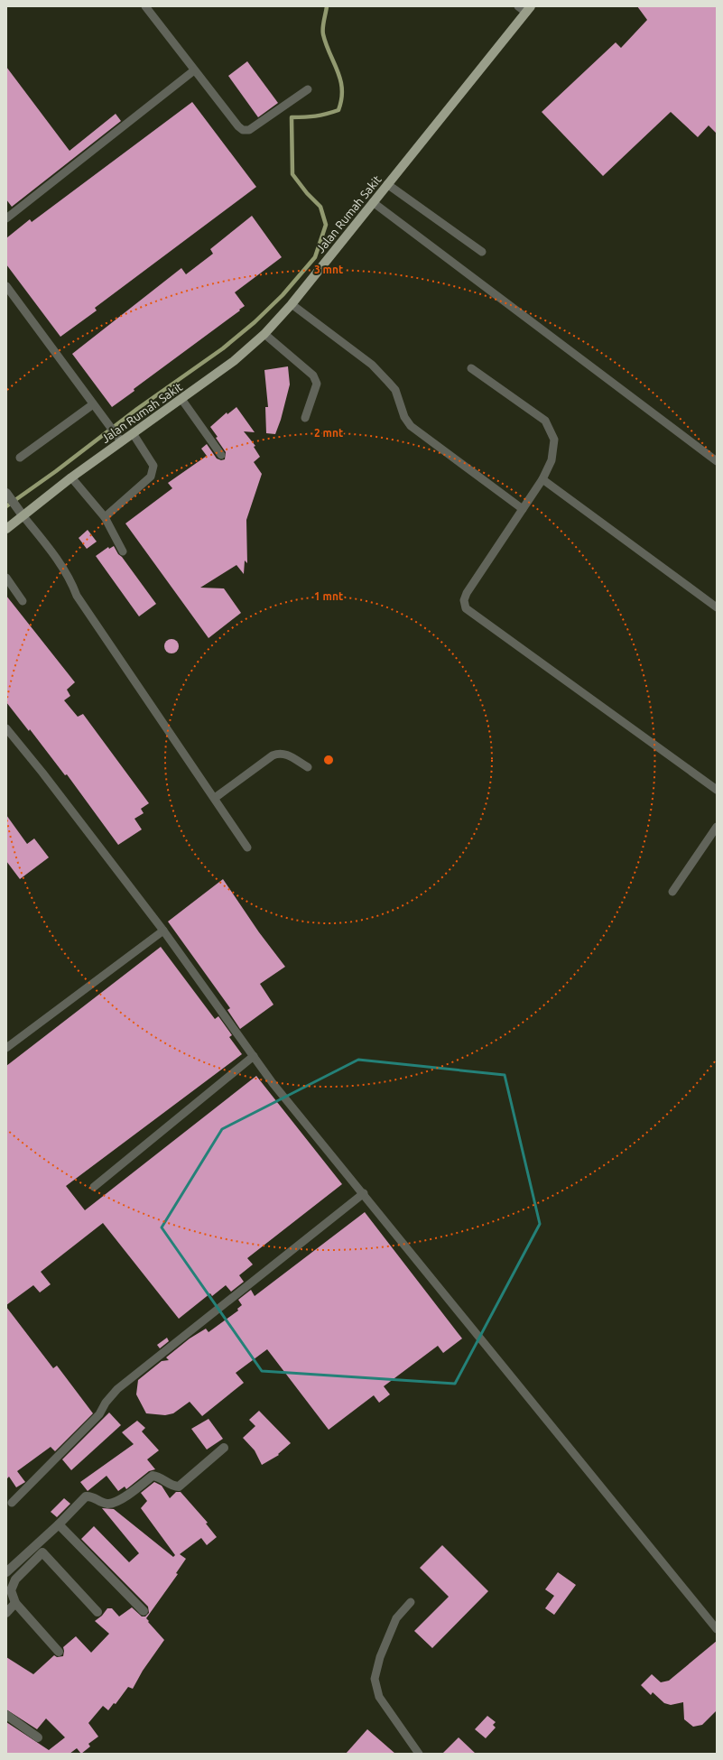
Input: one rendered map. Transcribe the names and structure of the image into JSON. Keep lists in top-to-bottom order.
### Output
{
  "streets": {
    "main road": ["Jalan Rumah Sakit"]
  },
  "rings": ["3 mnt", "2 mnt", "1 mnt"]
}
